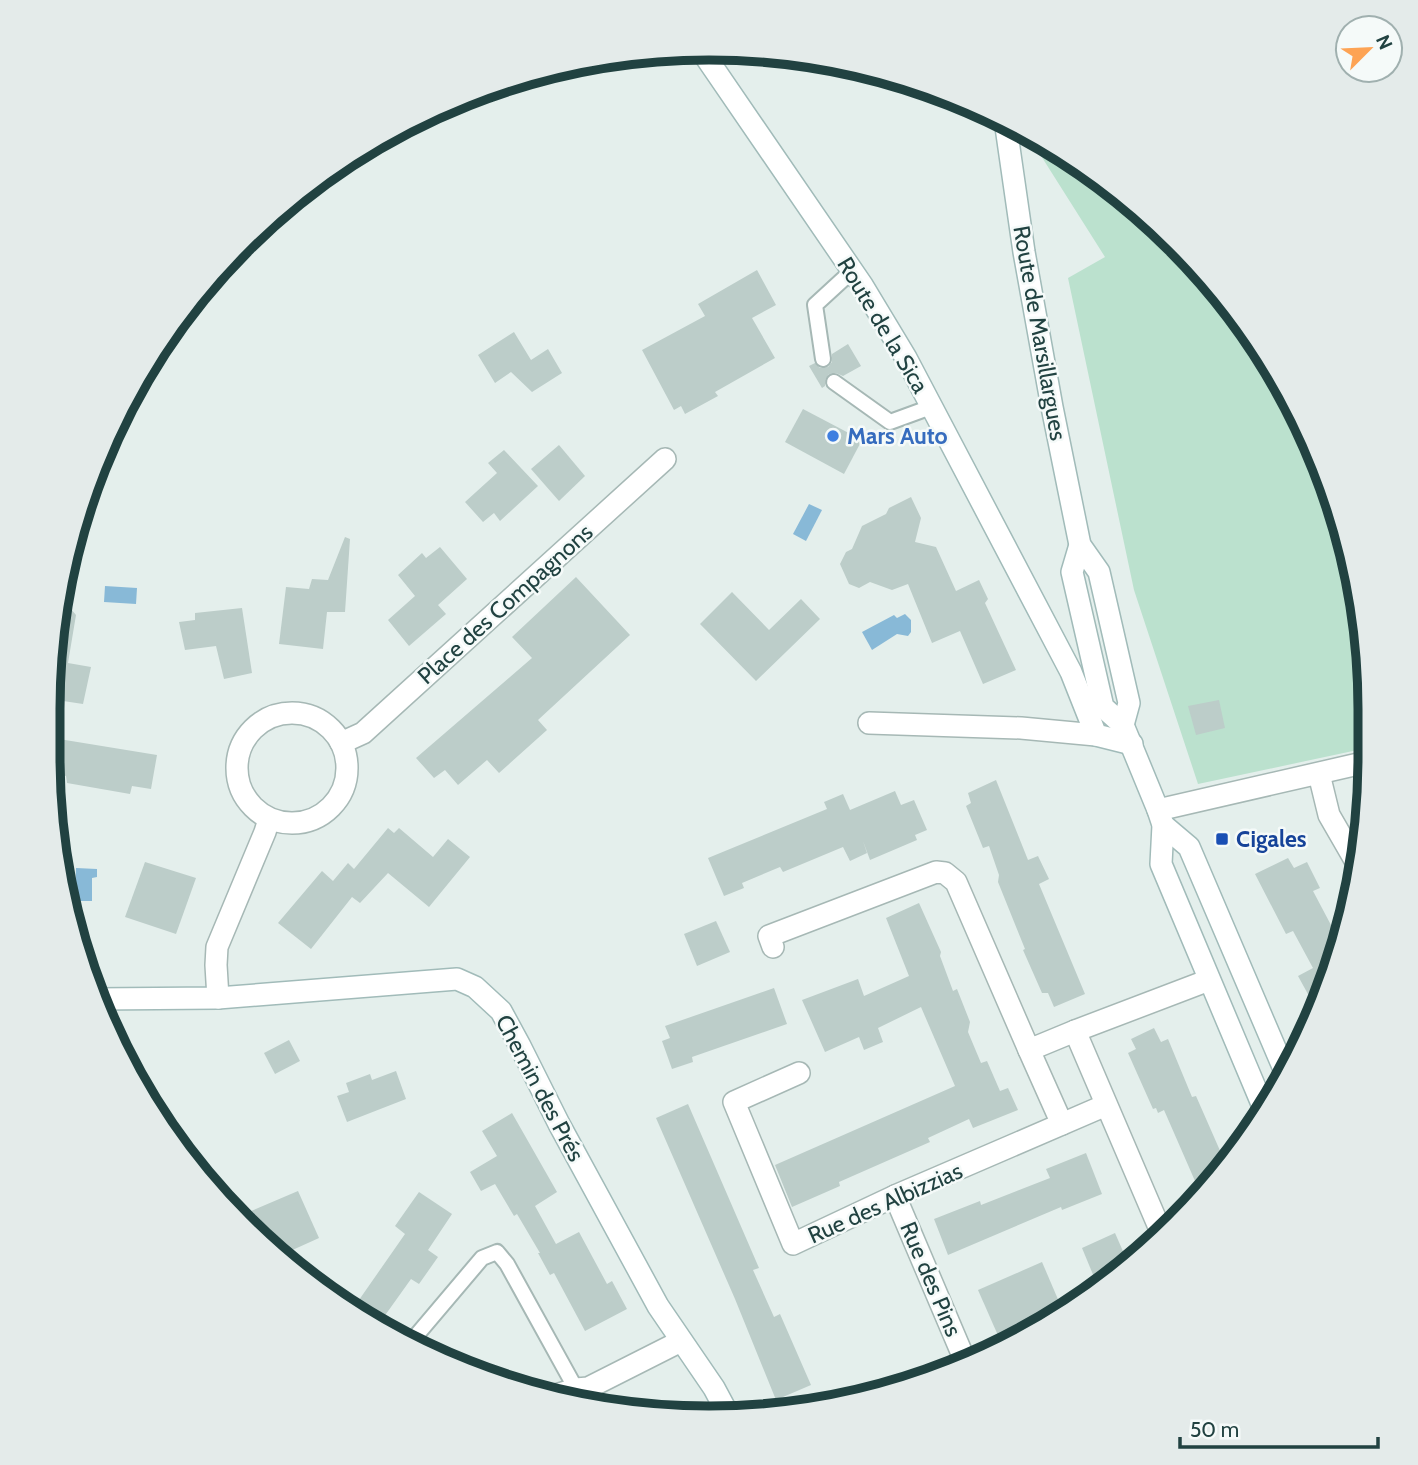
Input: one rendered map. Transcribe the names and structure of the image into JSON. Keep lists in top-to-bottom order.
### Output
{
  "streets": {
    "street": [
      "Route de la Sica",
      "Route de Marsillargues",
      "Place des Compagnons",
      "Chemin des Prés",
      "Rue des Albizzias",
      "Rue des Pins"
    ]
  },
  "crossings": [
    ["Rue des Albizzias", "Rue des Pins"]
  ],
  "places": {
    "other": ["Mars Auto"],
    "transit": ["Cigales"]
  },
  "scale_bar": "50 m",
  "north": "top right"
}
